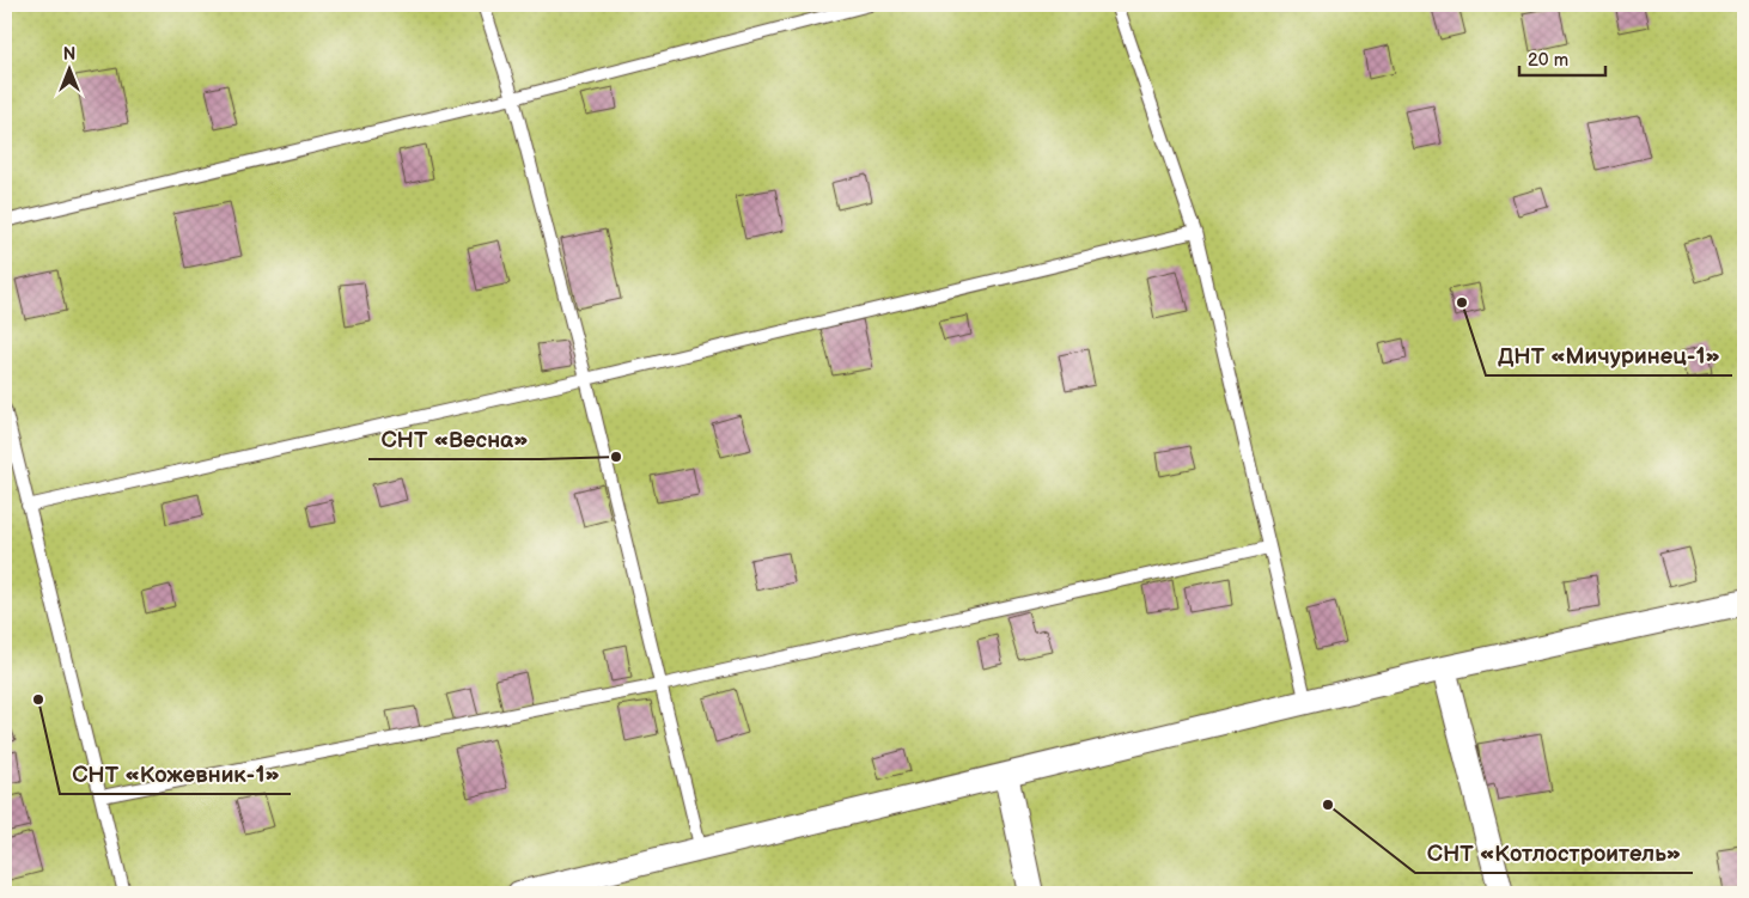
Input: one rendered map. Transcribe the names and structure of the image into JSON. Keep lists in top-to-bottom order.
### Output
{
  "places": [
    "ДНТ «Мичуринец-1»",
    "СНТ «Весна»",
    "СНТ «Кожевник-1»",
    "СНТ «Котлостроитель»"
  ],
  "scale_bar": "20 m",
  "north": "top"
}
